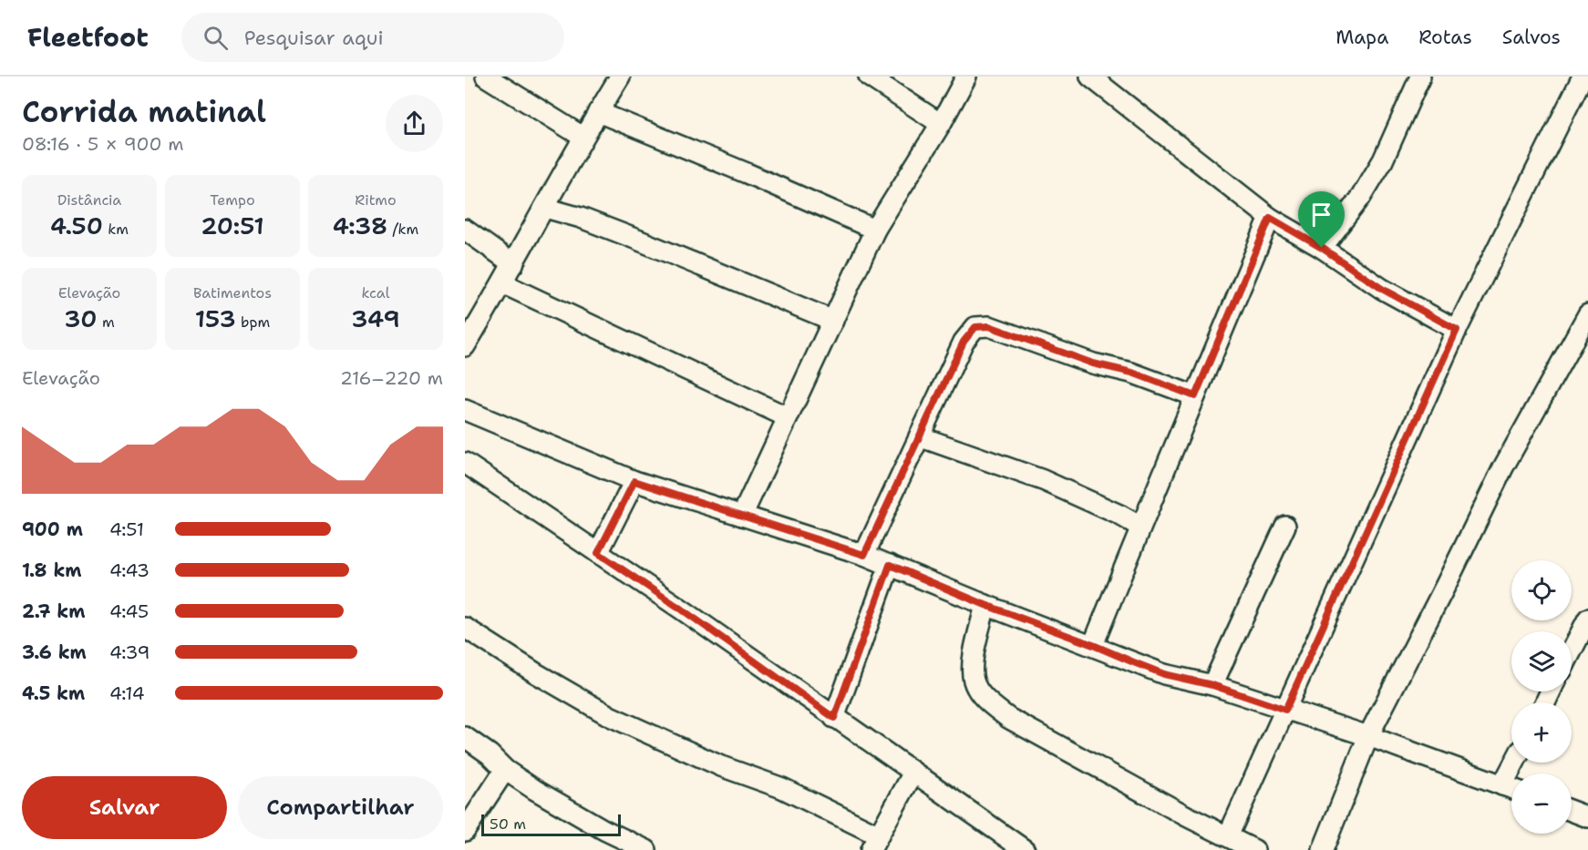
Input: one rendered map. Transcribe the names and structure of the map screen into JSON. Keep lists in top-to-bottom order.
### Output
{
  "scale_bar": "50 m",
  "page": {
    "header": "Fleetfoot",
    "search": "Pesquisar aqui",
    "nav": ["Mapa", "Rotas", "Salvos"],
    "heading": ["Corrida matinal", "08:16 · 5 × 900 m"],
    "stats": [
      ["Distância", "4.50 km"],
      ["Tempo", "20:51"],
      ["Ritmo", "4:38 /km"],
      ["Elevação", "30 m"],
      ["Batimentos", "153 bpm"],
      ["kcal", "349"]
    ],
    "chart": ["Elevação", "216–220 m"],
    "list": [
      {
        "name": "900 m",
        "note": "4:51"
      },
      {
        "name": "1.8 km",
        "note": "4:43"
      },
      {
        "name": "2.7 km",
        "note": "4:45"
      },
      {
        "name": "3.6 km",
        "note": "4:39"
      },
      {
        "name": "4.5 km",
        "note": "4:14"
      }
    ],
    "map_buttons": ["+", "−"],
    "buttons": ["Salvar", "Compartilhar"],
    "scale": "50 m"
  }
}
